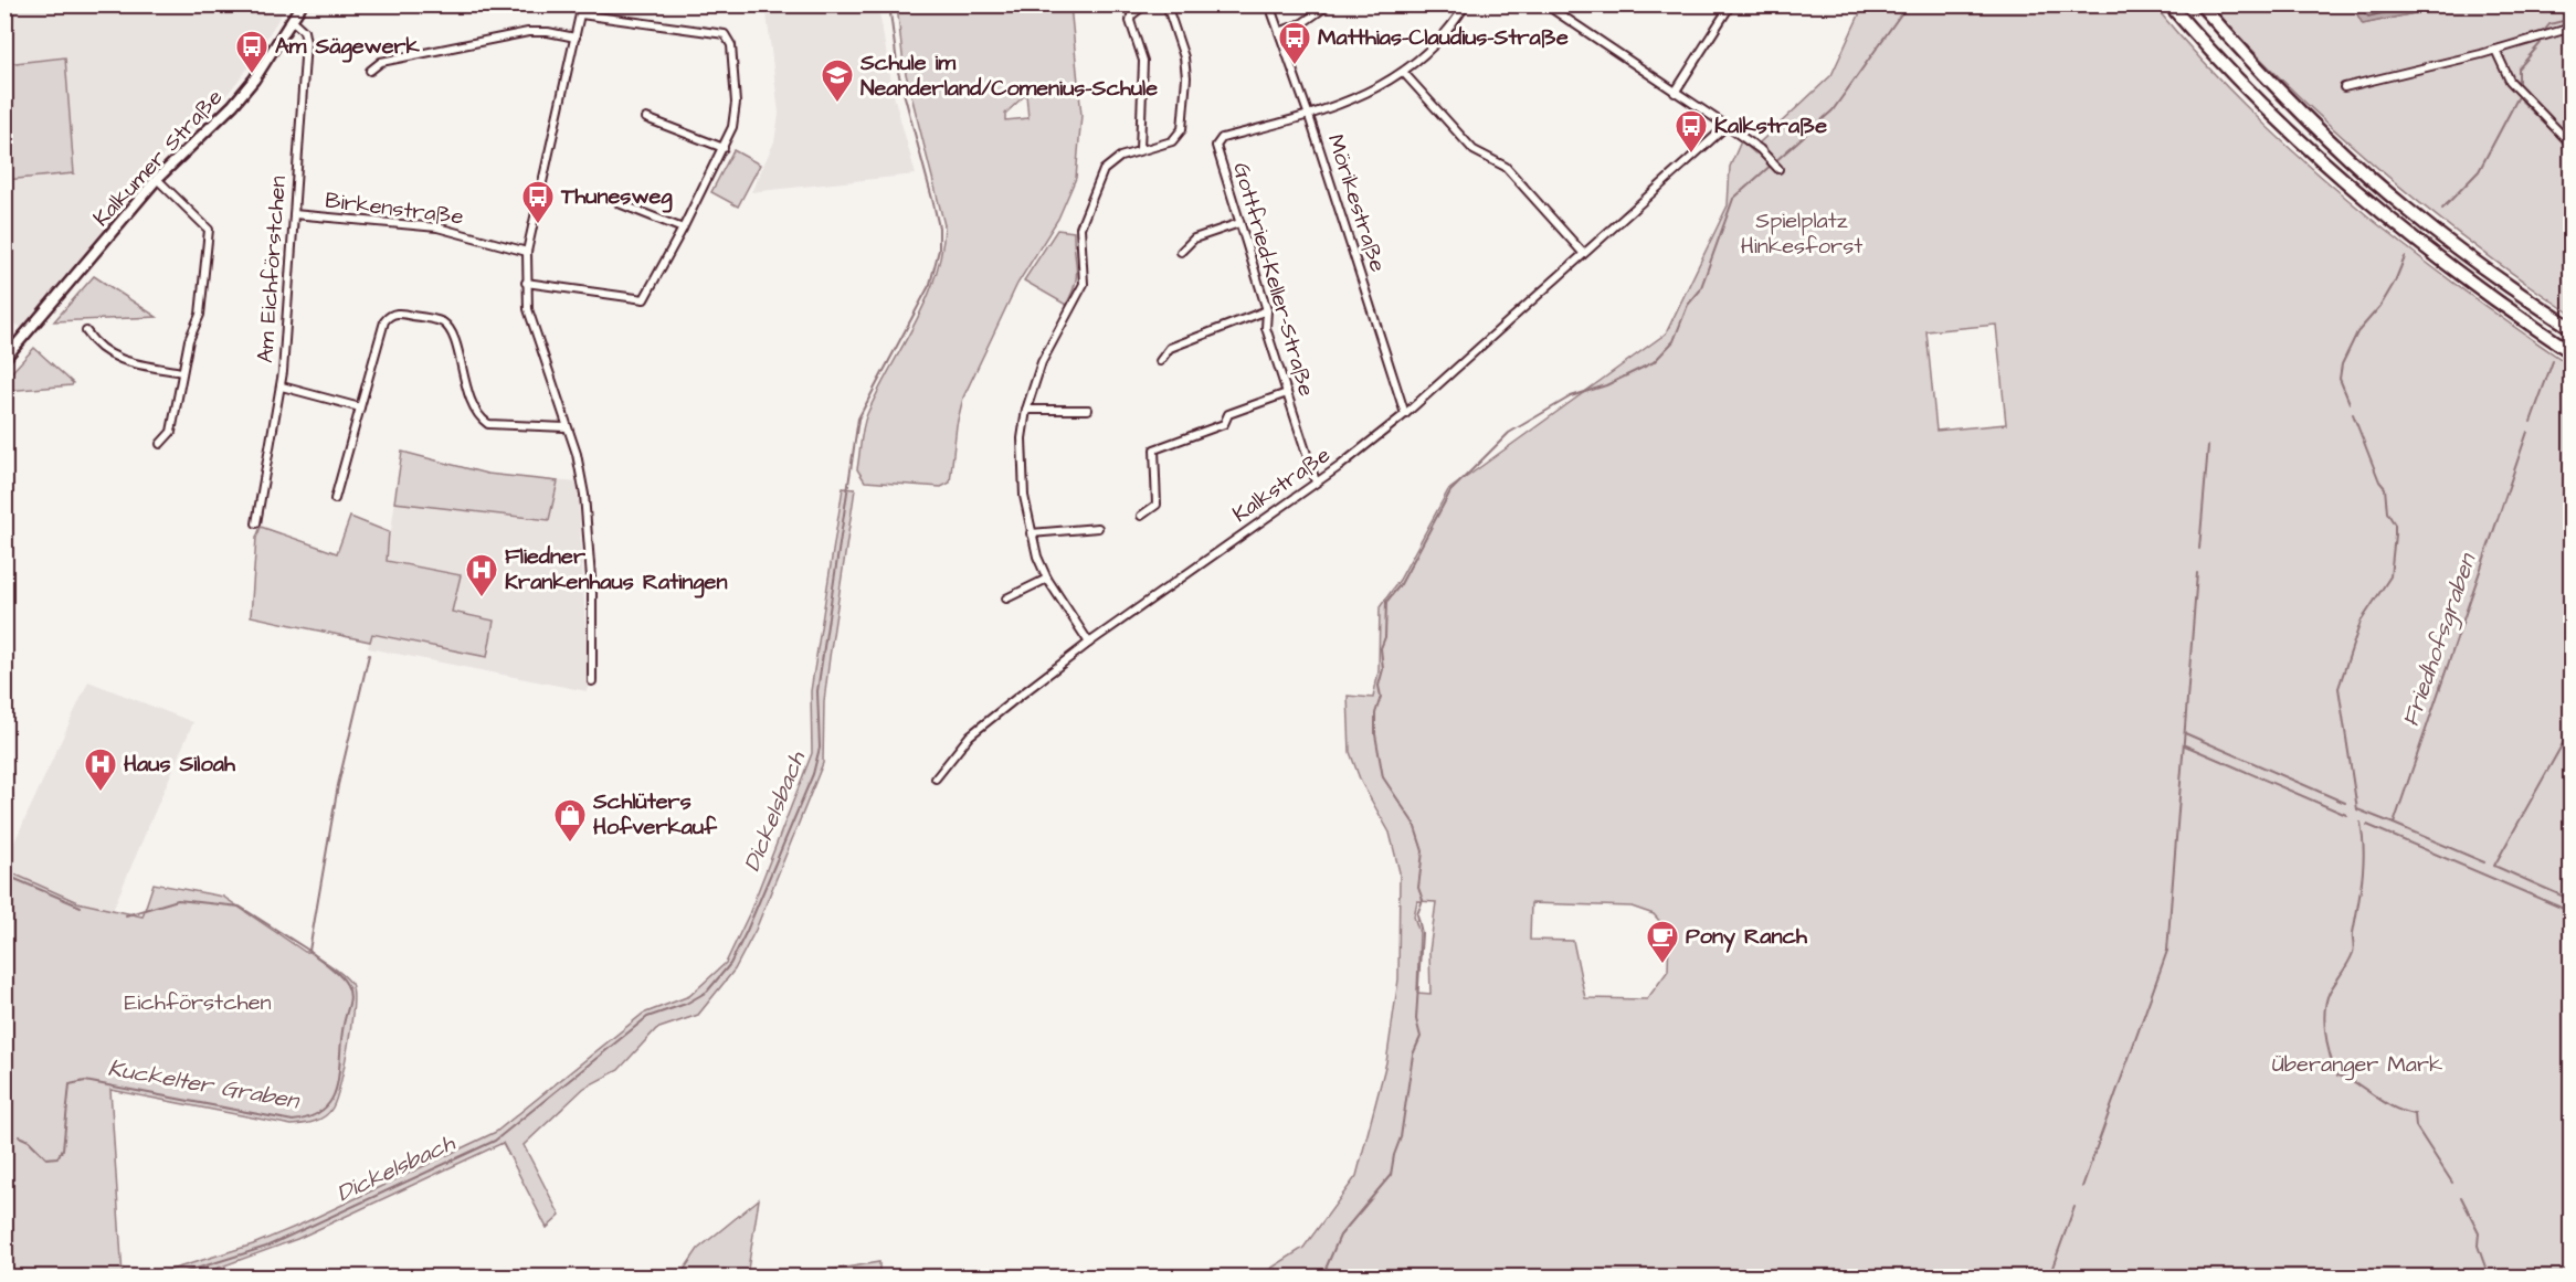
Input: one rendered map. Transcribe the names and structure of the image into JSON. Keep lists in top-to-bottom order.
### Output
{
  "streets": {
    "main road": ["Kalkumer Straße"],
    "street": [
      "Mörikestraße",
      "Birkenstraße",
      "Am Eichförstchen",
      "Gottfried-Keller-Straße",
      "Kalkstraße"
    ]
  },
  "crossings": [
    ["Kalkumer Straße", "Am Eichförstchen"],
    ["Mörikestraße", "Gottfried-Keller-Straße"],
    ["Mörikestraße", "Kalkstraße"],
    ["Birkenstraße", "Am Eichförstchen"],
    ["Gottfried-Keller-Straße", "Kalkstraße"]
  ],
  "water": ["Friedhofsgraben", "Dickelsbach", "Kuckelter Graben"],
  "parks": ["Spielplatz Hinkesforst", "Eichförstchen", "Überanger Mark"],
  "places": {
    "bus stop": [
      "Matthias-Claudius-Straße",
      "Am Sägewerk",
      "Kalkstraße",
      "Thunesweg"
    ],
    "school or university": ["Schule im Neanderland/Comenius-Schule"],
    "hospital": ["Fliedner Krankenhaus Ratingen", "Haus Siloah"],
    "shop": ["Schlüters Hofverkauf"],
    "cafe": ["Pony Ranch"]
  }
}
